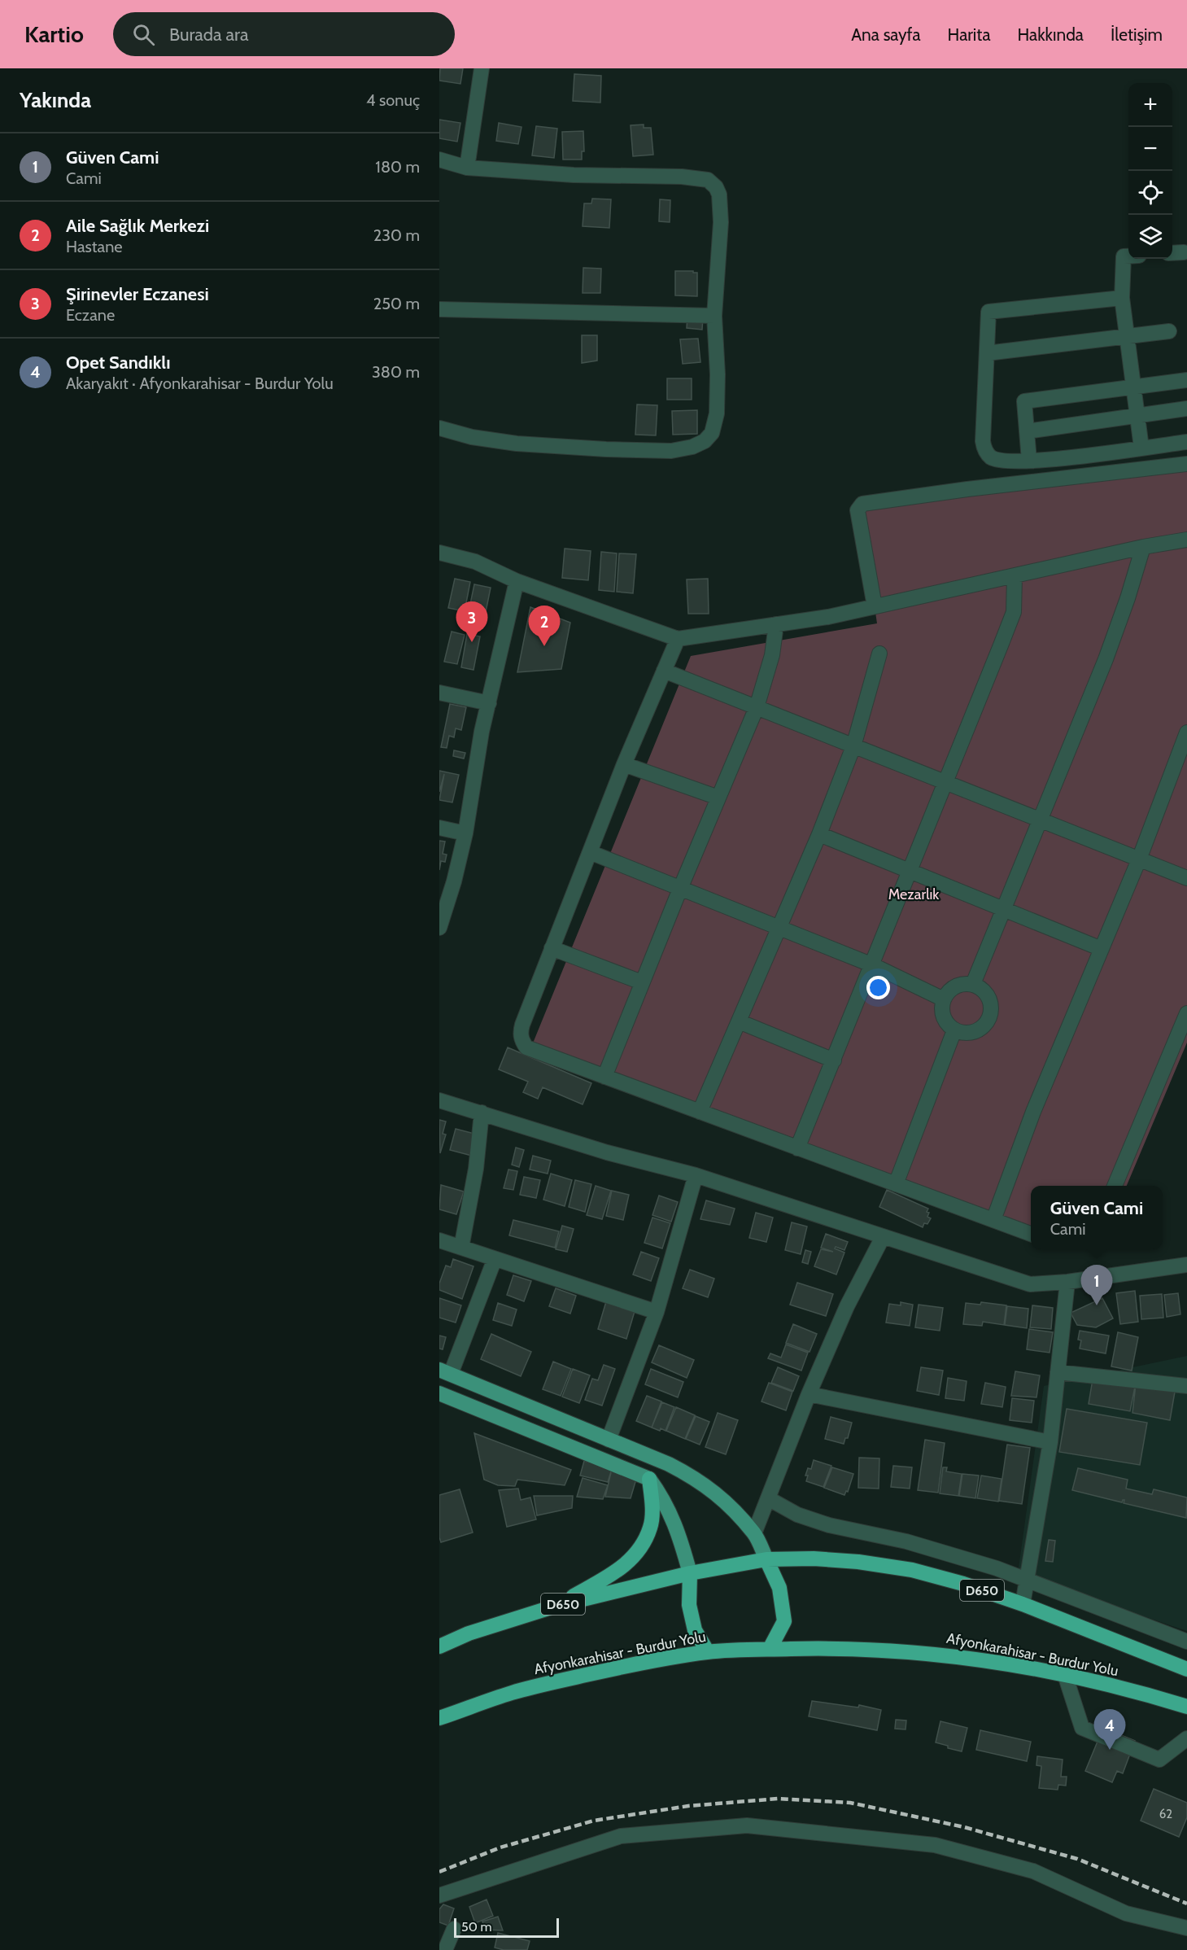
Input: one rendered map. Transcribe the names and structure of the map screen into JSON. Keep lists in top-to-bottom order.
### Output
{
  "streets": {
    "highway": ["D650", "Afyonkarahisar - Burdur Yolu"]
  },
  "parks": ["Mezarlık"],
  "house_numbers": ["62"],
  "scale_bar": "50 m",
  "page": {
    "header": "Kartio",
    "search": "Burada ara",
    "nav": [
      "Ana sayfa",
      "Harita",
      "Hakkında",
      "İletişim"
    ],
    "heading": ["Yakında", "4 sonuç"],
    "map_buttons": ["+", "−"],
    "list": [
      {
        "mark": "1",
        "name": "Güven Cami",
        "note": "Cami",
        "value": "180 m"
      },
      {
        "mark": "2",
        "name": "Aile Sağlık Merkezi",
        "note": "Hastane",
        "value": "230 m"
      },
      {
        "mark": "3",
        "name": "Şirinevler Eczanesi",
        "note": "Eczane",
        "value": "250 m"
      },
      {
        "mark": "4",
        "name": "Opet Sandıklı",
        "note": "Akaryakıt · Afyonkarahisar - Burdur Yolu",
        "value": "380 m"
      }
    ],
    "pins": [
      "3",
      "2",
      "1",
      "4"
    ],
    "popup": ["Güven Cami", "Cami"],
    "scale": "50 m"
  }
}
